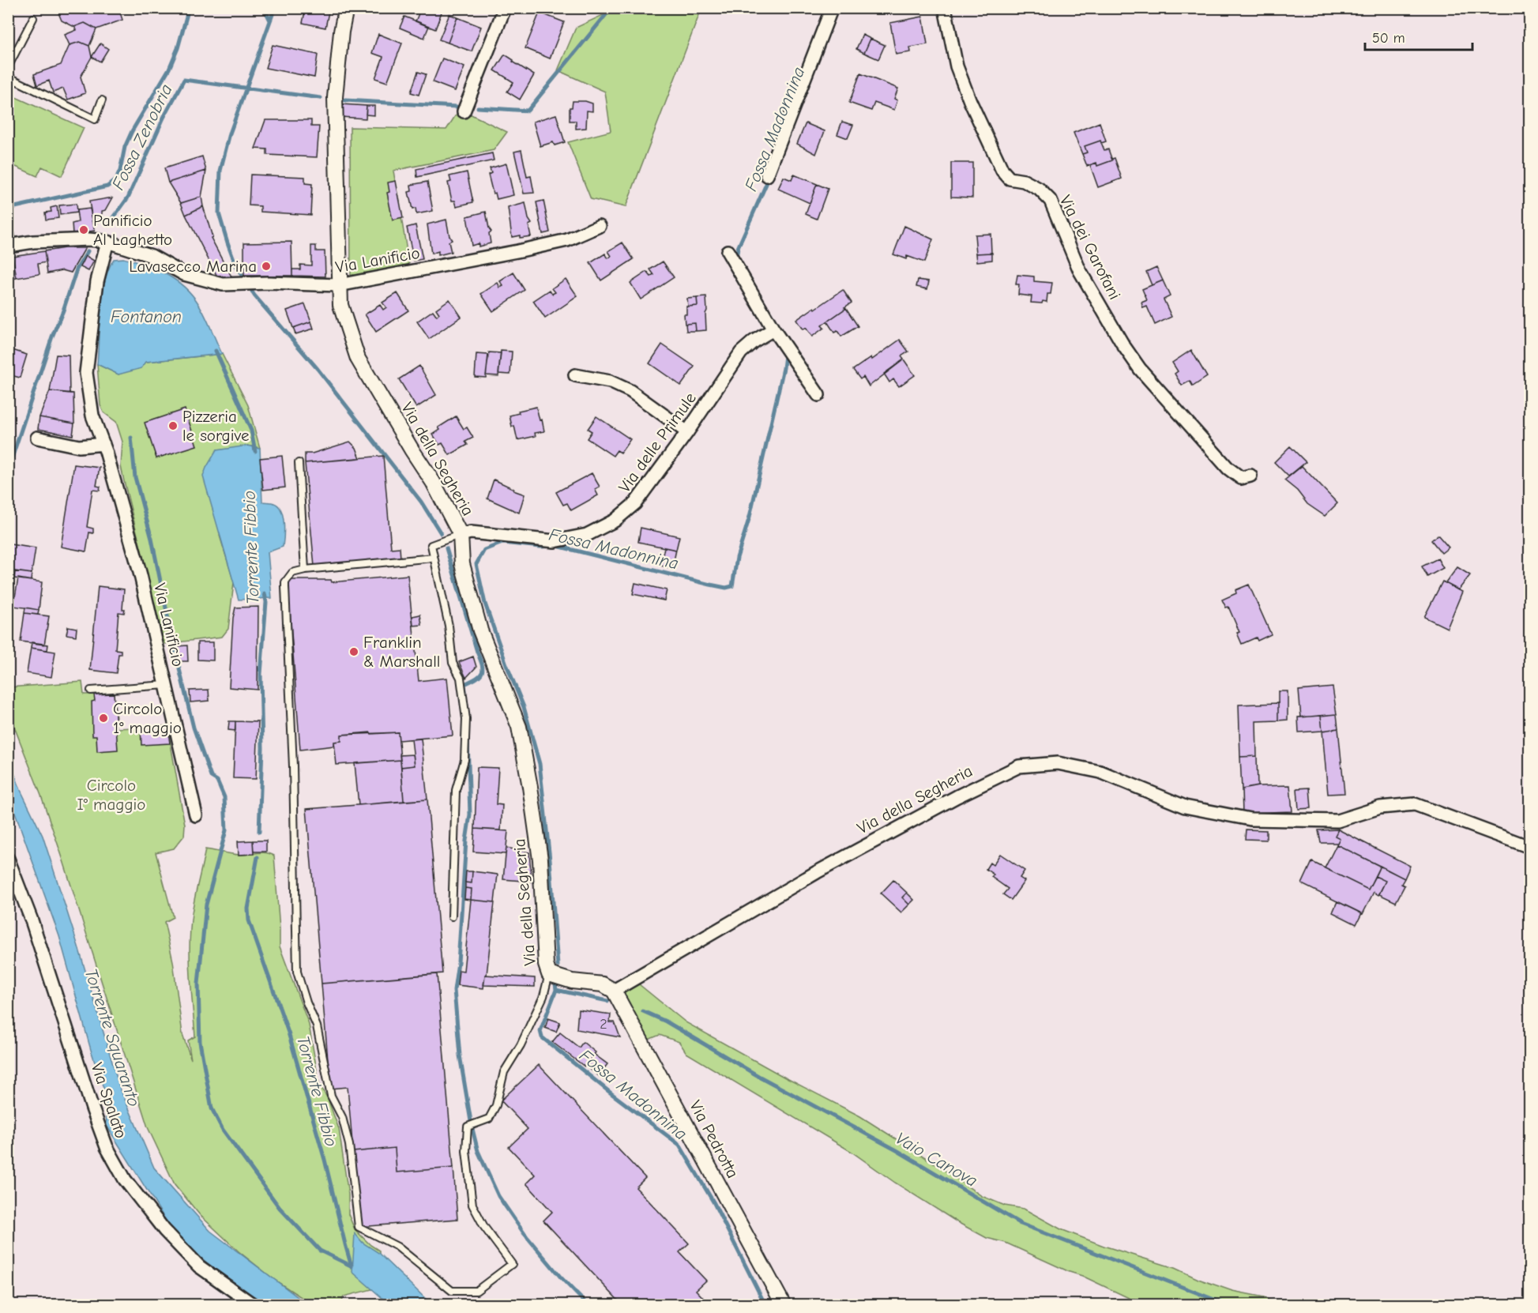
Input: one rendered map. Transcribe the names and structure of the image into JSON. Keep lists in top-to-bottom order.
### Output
{
  "streets": {
    "street": [
      "Via dei Garofani",
      "Via Lanificio",
      "Via delle Primule",
      "Via della Segheria",
      "Via Spalato",
      "Via Pedrotta"
    ]
  },
  "crossings": [
    ["Via Lanificio", "Via della Segheria"],
    ["Via delle Primule", "Via della Segheria"],
    ["Via della Segheria", "Via Pedrotta"]
  ],
  "water": [
    "Fossa Madonnina",
    "Fossa Zenobria",
    "Fontanon",
    "Torrente Fibbio",
    "Torrente Squaranto",
    "Vaio Canova"
  ],
  "parks": ["Circolo I° maggio"],
  "places": [
    "Panificio Al Laghetto",
    "Lavasecco Marina",
    "Pizzeria le sorgive",
    "Franklin & Marshall",
    "Circolo 1° maggio"
  ],
  "house_numbers": ["2"],
  "scale_bar": "50 m"
}
